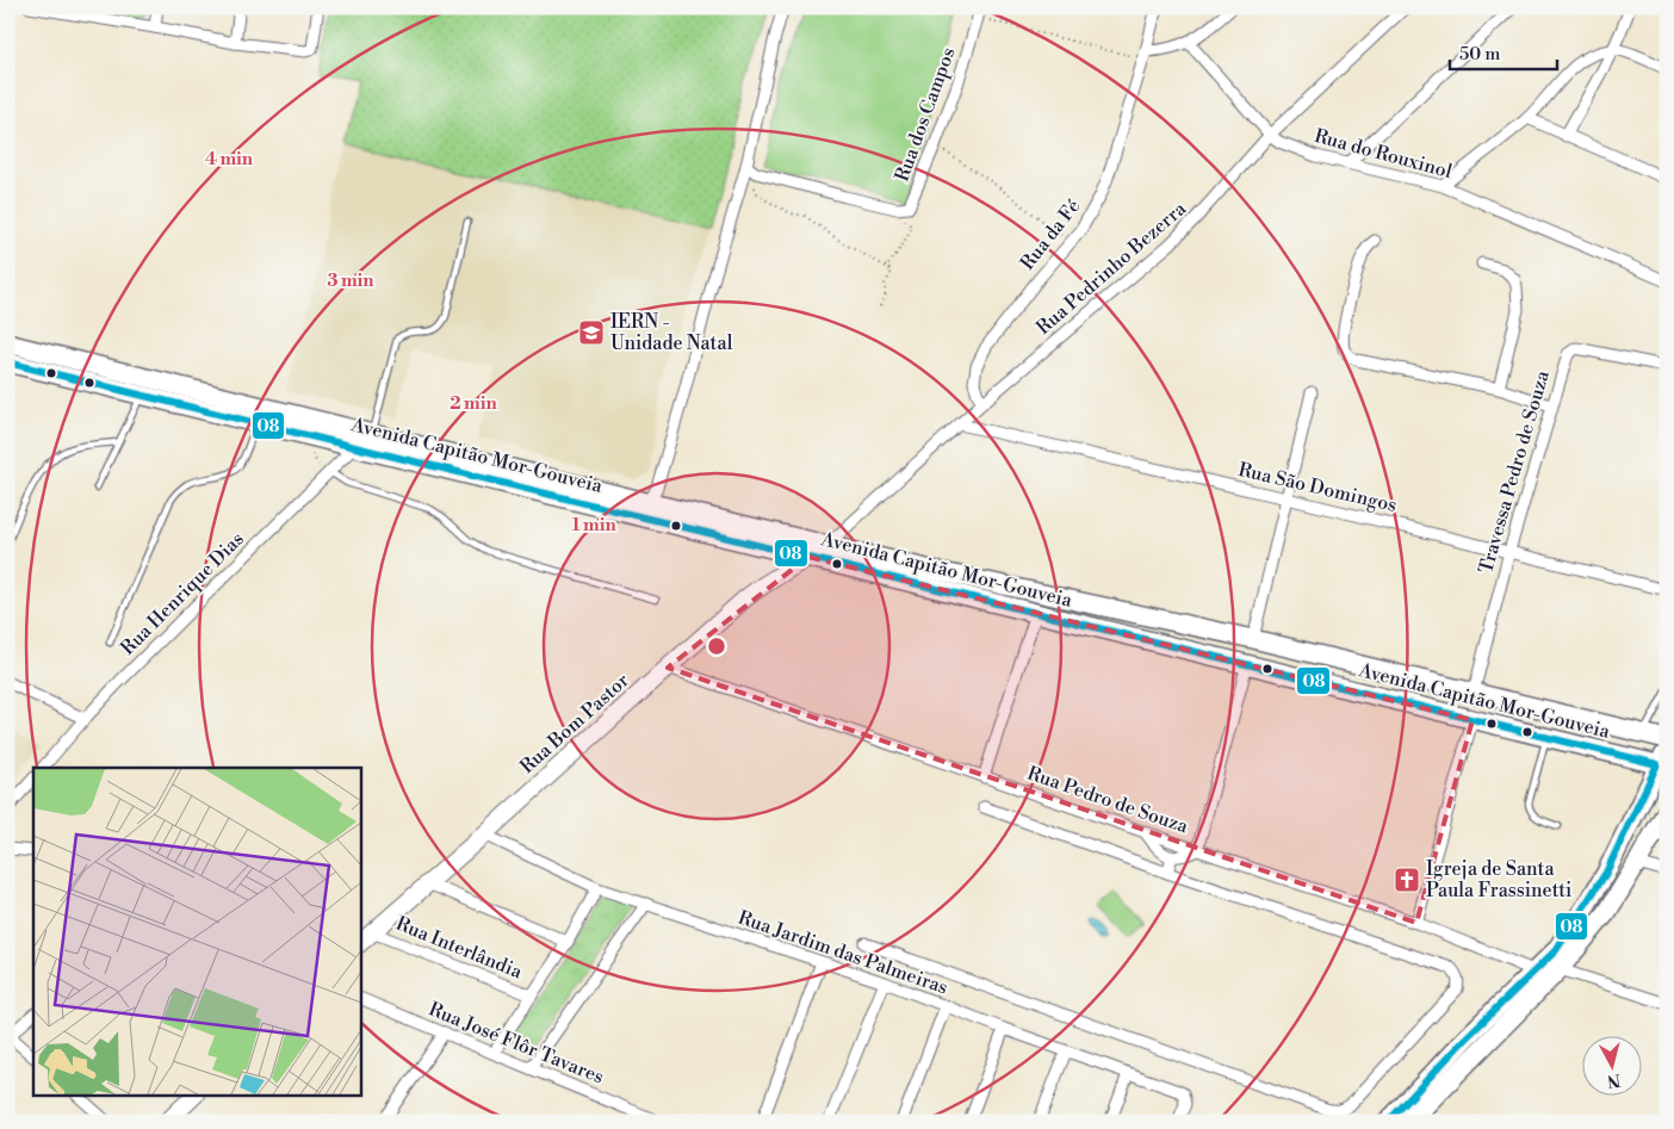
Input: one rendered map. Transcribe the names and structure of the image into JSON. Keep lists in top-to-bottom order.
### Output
{
  "streets": {
    "main road": ["Avenida Capitão Mor-Gouveia", "Rua Bom Pastor"],
    "street": [
      "Rua dos Campos",
      "Rua do Rouxinol",
      "Rua da Fé",
      "Rua Pedrinho Bezerra",
      "Travessa Pedro de Souza",
      "Rua São Domingos",
      "Rua Henrique Dias",
      "Rua Pedro de Souza",
      "Rua Interlândia",
      "Rua Jardim das Palmeiras",
      "Rua José Flôr Tavares"
    ]
  },
  "crossings": [
    ["Rua do Rouxinol", "Rua Pedrinho Bezerra"],
    ["Rua da Fé", "Rua Pedrinho Bezerra"],
    ["Rua Pedrinho Bezerra", "Avenida Capitão Mor-Gouveia"],
    ["Rua Pedrinho Bezerra", "Rua São Domingos"],
    ["Rua Pedrinho Bezerra", "Rua Bom Pastor"],
    ["Avenida Capitão Mor-Gouveia", "Travessa Pedro de Souza"],
    ["Avenida Capitão Mor-Gouveia", "Rua Henrique Dias"],
    ["Avenida Capitão Mor-Gouveia", "Rua Bom Pastor"],
    ["Travessa Pedro de Souza", "Rua São Domingos"],
    ["Rua Bom Pastor", "Rua Pedro de Souza"],
    ["Rua Bom Pastor", "Rua Interlândia"],
    ["Rua Bom Pastor", "Rua Jardim das Palmeiras"]
  ],
  "places": {
    "school or university": ["IERN - Unidade Natal"],
    "church": ["Igreja de Santa Paula Frassinetti"]
  },
  "lines": ["transit line 08"],
  "scale_bar": "50 m",
  "north": "bottom",
  "rings": [
    "4 min",
    "3 min",
    "2 min",
    "1 min"
  ]
}
